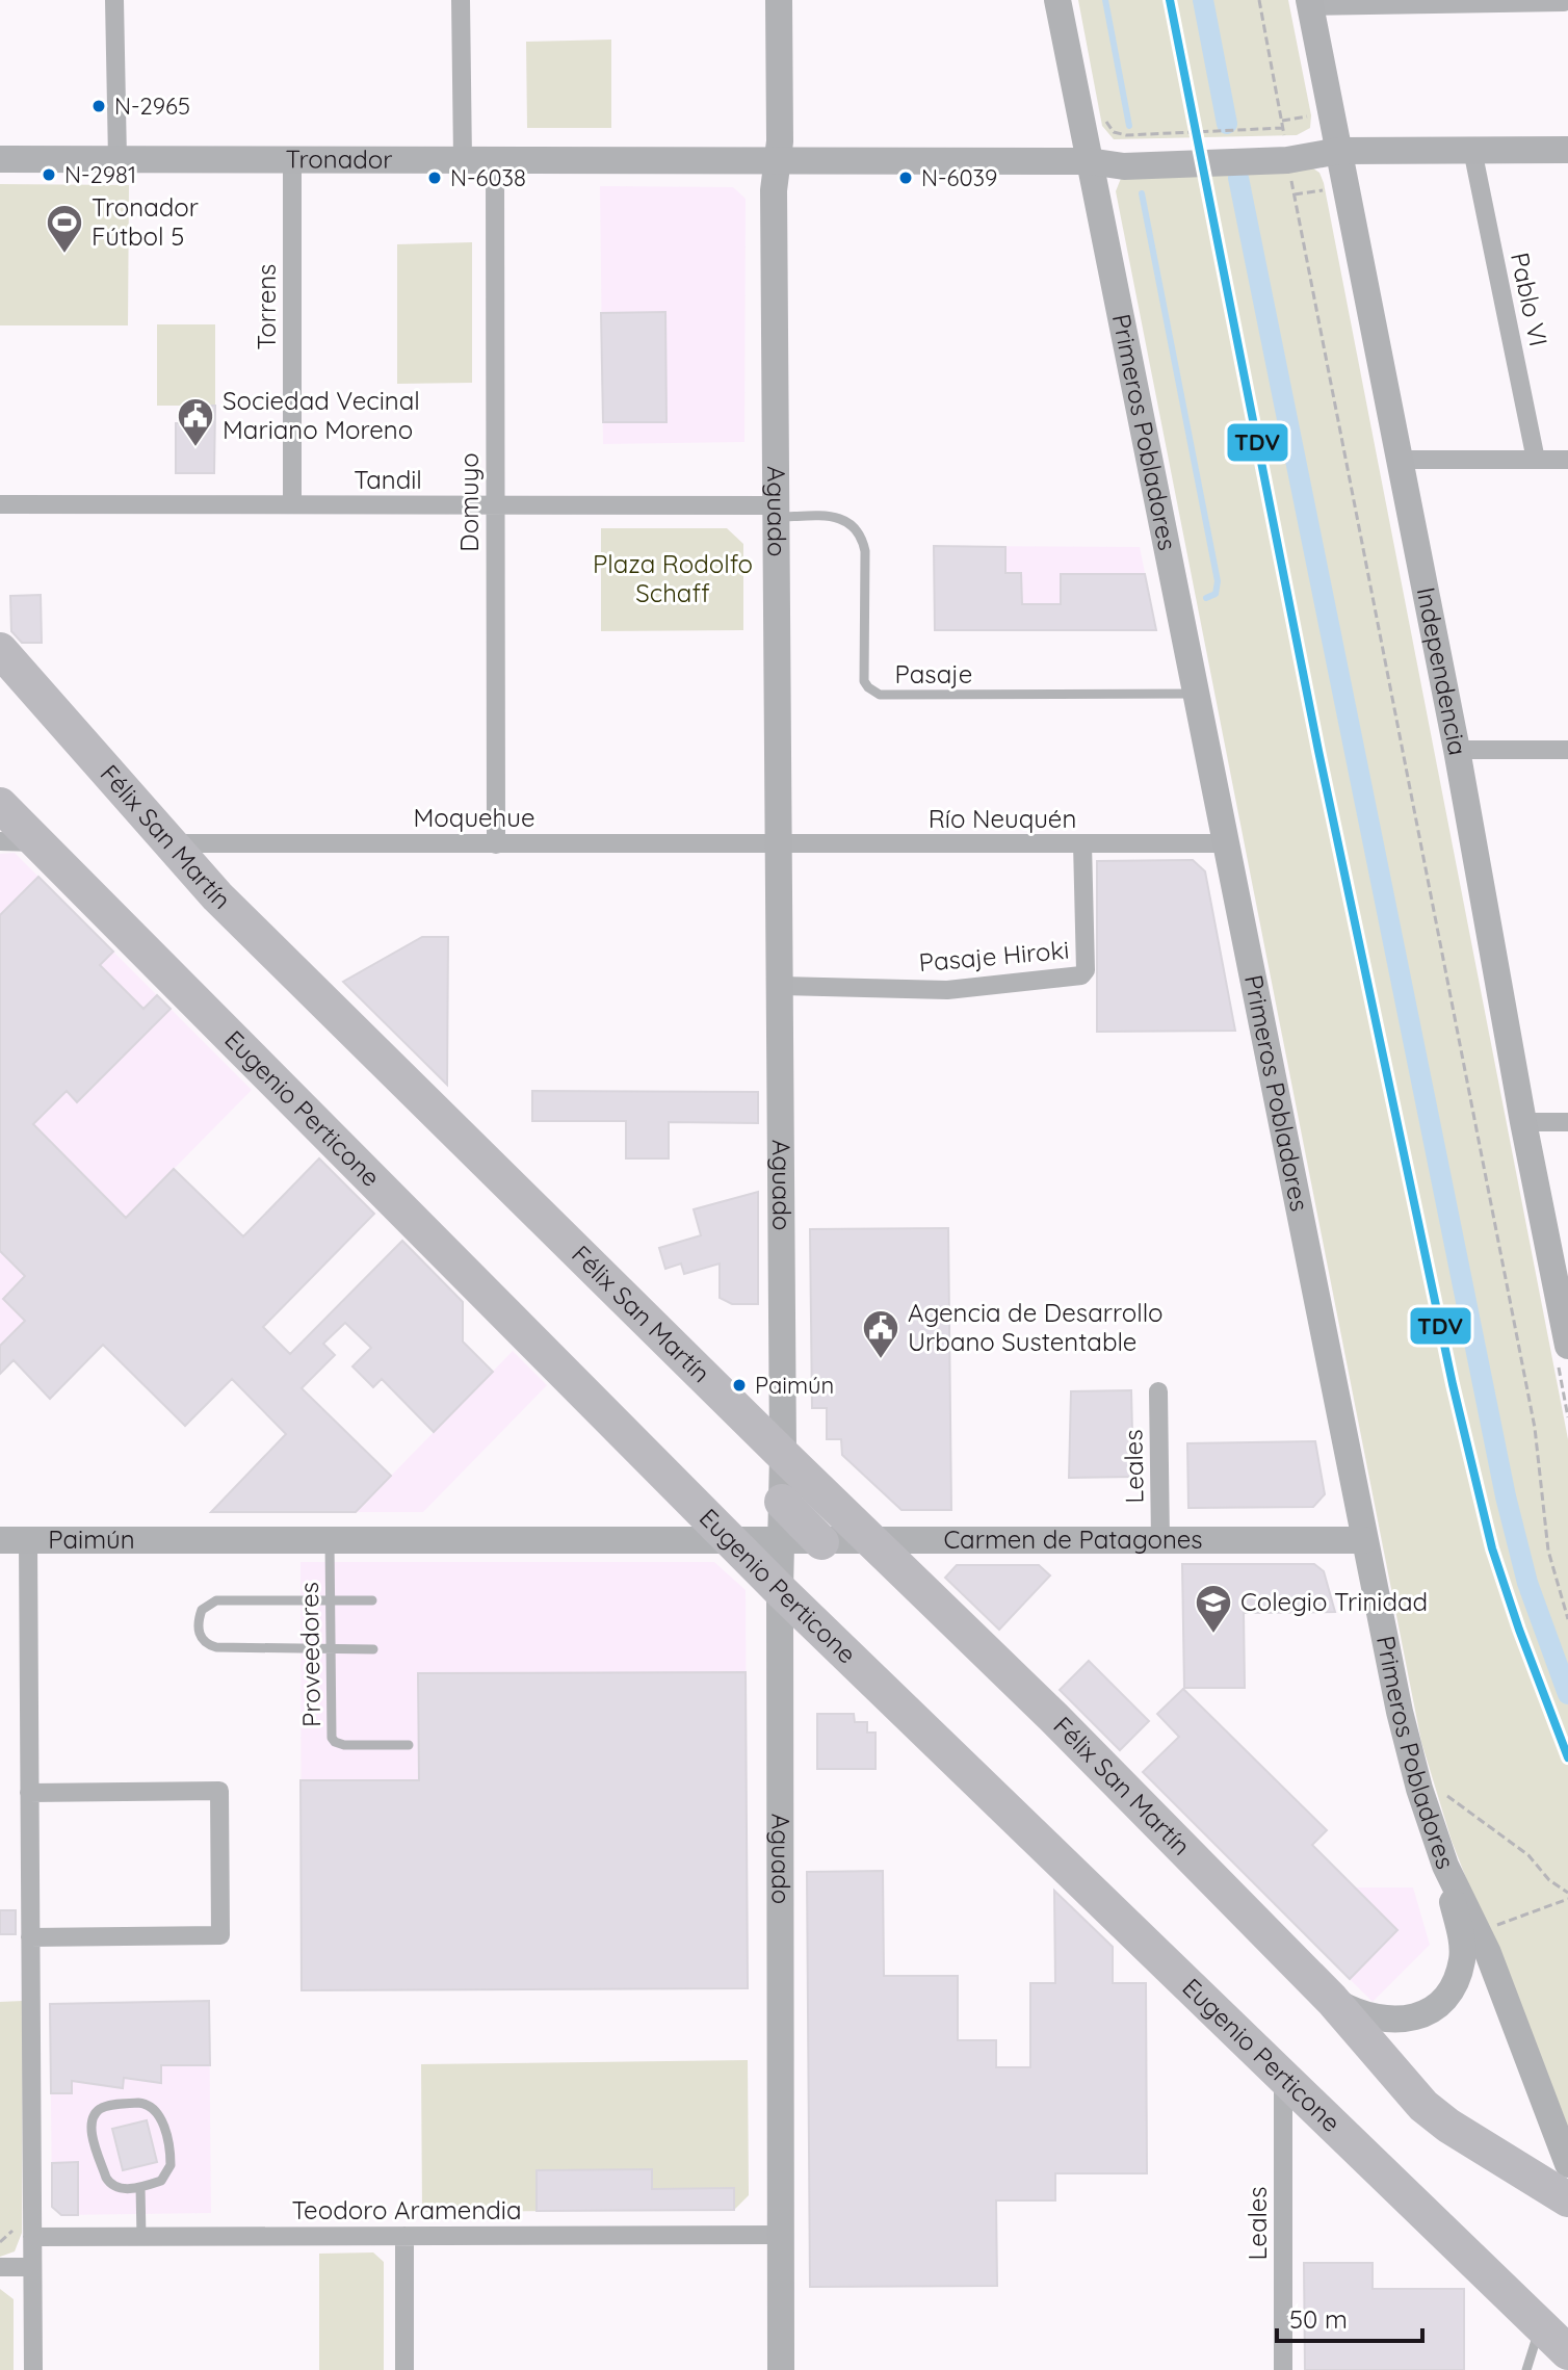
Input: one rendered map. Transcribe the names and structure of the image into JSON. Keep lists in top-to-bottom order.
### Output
{
  "streets": {
    "highway": ["Félix San Martín", "Eugenio Perticone"],
    "main road": [
      "Tronador",
      "Primeros Pobladores",
      "Aguado",
      "Independencia",
      "Paimún",
      "Carmen de Patagones"
    ],
    "street": [
      "Pablo VI",
      "Torrens",
      "Tandil",
      "Domuyo",
      "Moquehue",
      "Río Neuquén",
      "Pasaje Hiroki",
      "Leales",
      "Teodoro Aramendia"
    ],
    "lane": ["Pasaje", "Proveedores"]
  },
  "crossings": [
    ["Tronador", "Pablo VI"],
    ["Tronador", "Torrens"],
    ["Tronador", "Primeros Pobladores"],
    ["Tronador", "Domuyo"],
    ["Tronador", "Aguado"],
    ["Tronador", "Independencia"],
    ["Torrens", "Tandil"],
    ["Primeros Pobladores", "Pasaje"],
    ["Primeros Pobladores", "Río Neuquén"],
    ["Primeros Pobladores", "Félix San Martín"],
    ["Primeros Pobladores", "Carmen de Patagones"],
    ["Tandil", "Domuyo"],
    ["Tandil", "Aguado"],
    ["Tandil", "Pasaje"],
    ["Domuyo", "Moquehue"],
    ["Aguado", "Pasaje"],
    ["Aguado", "Moquehue"],
    ["Aguado", "Río Neuquén"],
    ["Aguado", "Félix San Martín"],
    ["Aguado", "Pasaje Hiroki"],
    ["Aguado", "Eugenio Perticone"],
    ["Aguado", "Paimún"],
    ["Aguado", "Carmen de Patagones"],
    ["Aguado", "Teodoro Aramendia"],
    ["Moquehue", "Río Neuquén"],
    ["Moquehue", "Félix San Martín"],
    ["Río Neuquén", "Pasaje Hiroki"],
    ["Félix San Martín", "Carmen de Patagones"],
    ["Eugenio Perticone", "Leales"],
    ["Eugenio Perticone", "Paimún"],
    ["Leales", "Carmen de Patagones"],
    ["Paimún", "Carmen de Patagones"],
    ["Paimún", "Proveedores"]
  ],
  "parks": ["Plaza Rodolfo Schaff"],
  "places": {
    "other": [
      "N-2965",
      "N-2981",
      "N-6038",
      "N-6039",
      "Paimún"
    ],
    "sports": ["Tronador Fútbol 5"],
    "public building": ["Sociedad Vecinal Mariano Moreno", "Agencia de Desarrollo Urbano Sustentable"],
    "school or university": ["Colegio Trinidad"]
  },
  "lines": ["transit line TDV"],
  "scale_bar": "50 m"
}
